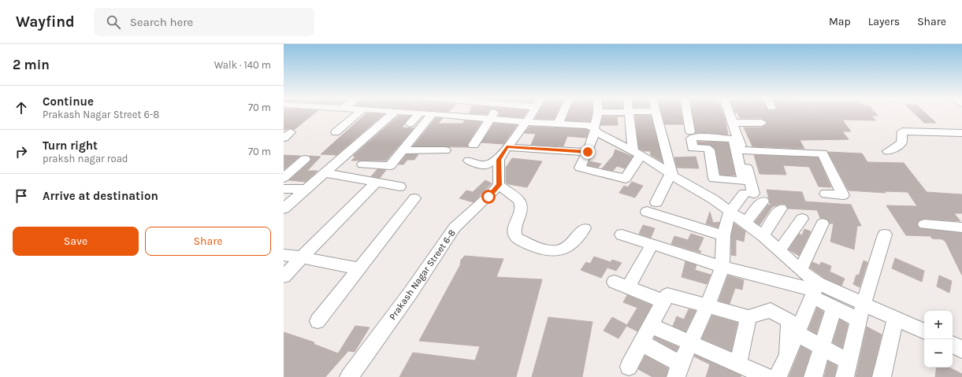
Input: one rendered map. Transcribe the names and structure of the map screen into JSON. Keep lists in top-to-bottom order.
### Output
{
  "streets": {
    "street": ["Prakash Nagar Street 6-8"]
  },
  "page": {
    "header": "Wayfind",
    "search": "Search here",
    "nav": ["Map", "Layers", "Share"],
    "heading": ["2 min", "Walk · 140 m"],
    "list": [
      ["Continue", "Prakash Nagar Street 6-8", "70 m"],
      ["Turn right", "praksh nagar road", "70 m"],
      "Arrive at destination"
    ],
    "buttons": ["Save", "Share"],
    "map_buttons": ["+", "−"]
  }
}
